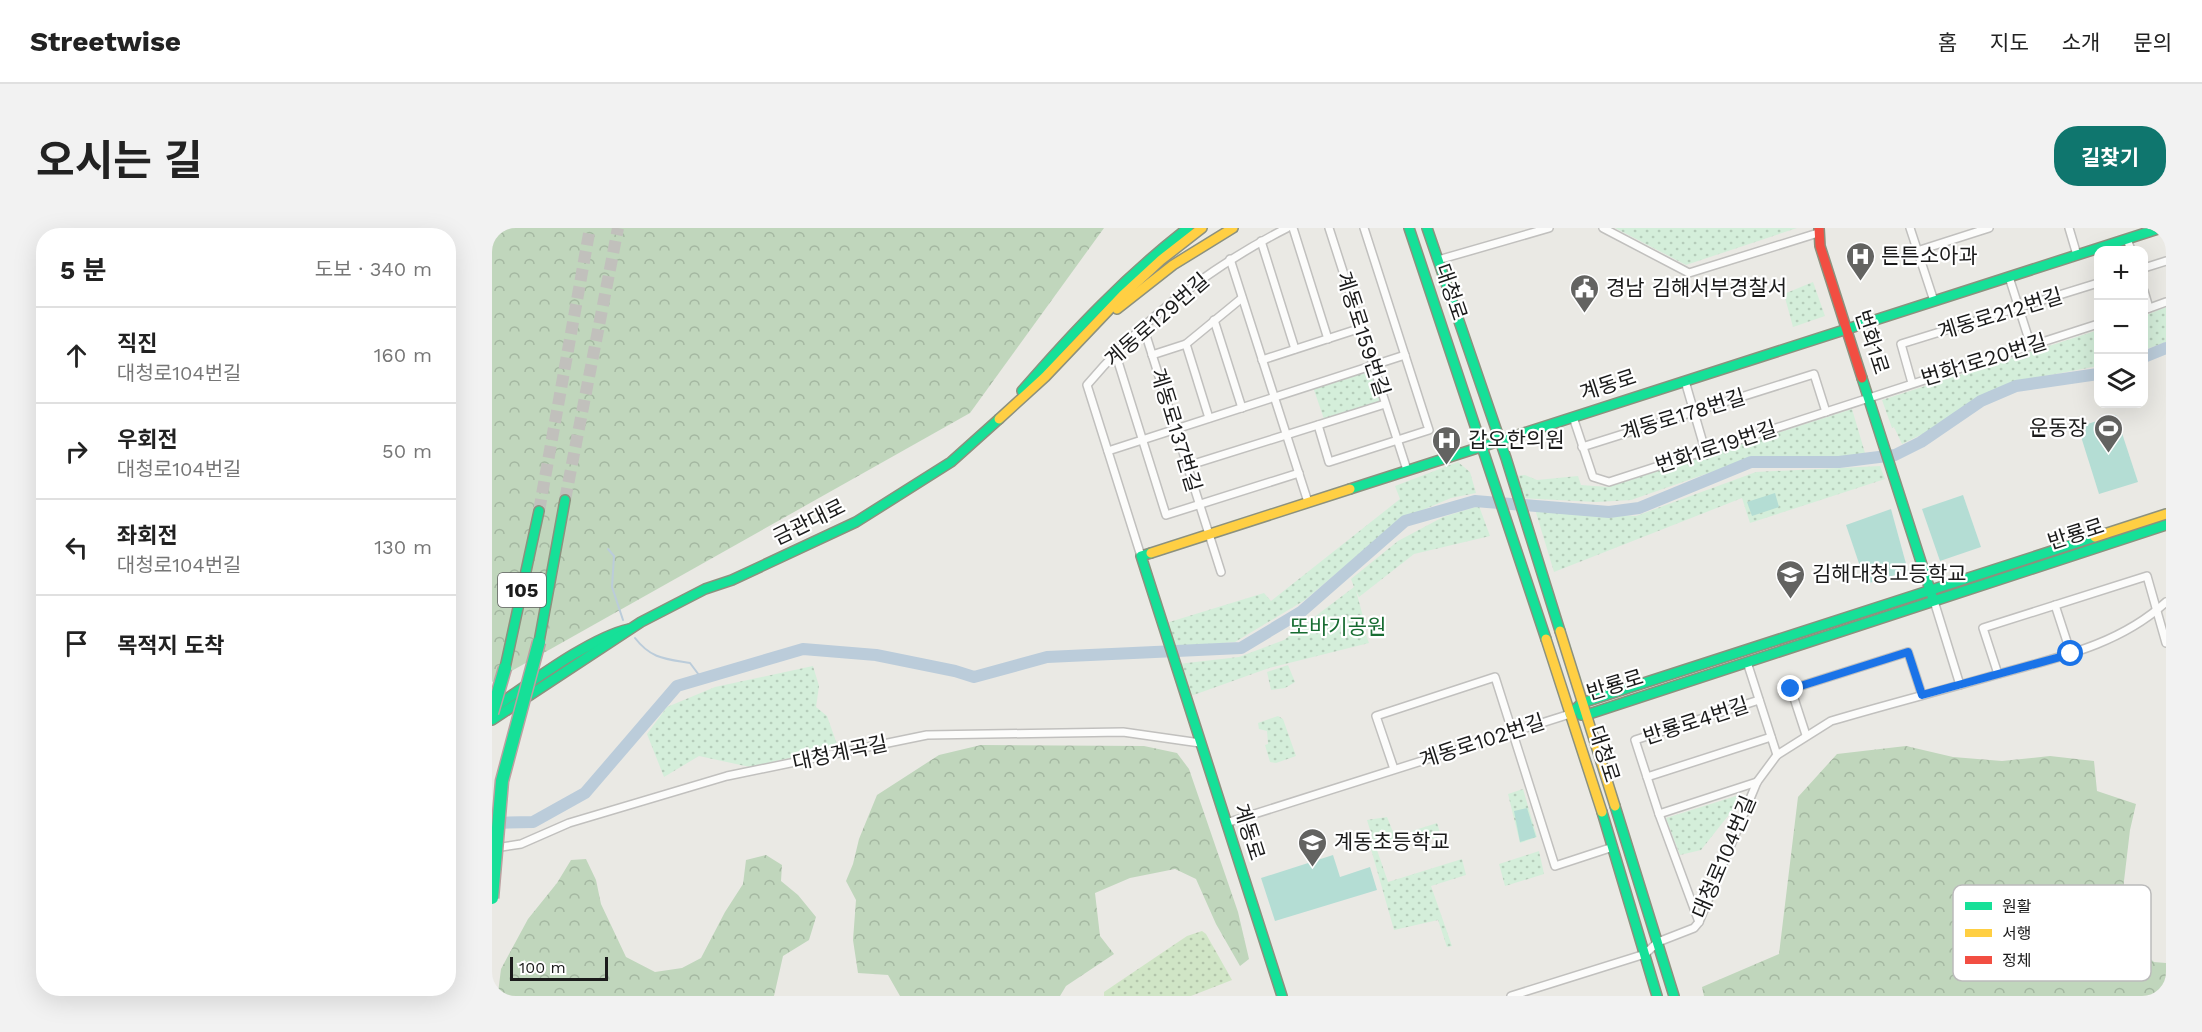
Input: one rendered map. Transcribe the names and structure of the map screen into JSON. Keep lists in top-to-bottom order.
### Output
{
  "streets": {
    "main road": [
      "대청로",
      "번화1로",
      "계동로",
      "금관대로",
      "반룡로",
      "105"
    ],
    "street": [
      "계동로212번길",
      "계동로129번길",
      "계동로159번길",
      "번화1로20번길",
      "계동로178번길",
      "계동로137번길",
      "번화1로19번길",
      "반룡로4번길",
      "계동로102번길",
      "대청계곡길",
      "대청로104번길"
    ]
  },
  "crossings": [
    ["대청로", "계동로"],
    ["대청로", "반룡로"],
    ["대청로", "계동로102번길"],
    ["대청로", "대청로104번길"],
    ["계동로212번길", "번화1로20번길"],
    ["계동로129번길", "계동로"],
    ["계동로129번길", "계동로137번길"],
    ["계동로159번길", "계동로"],
    ["번화1로", "번화1로20번길"],
    ["번화1로", "계동로"],
    ["번화1로", "번화1로19번길"],
    ["번화1로", "반룡로"],
    ["번화1로20번길", "번화1로19번길"],
    ["계동로", "계동로102번길"],
    ["계동로", "대청계곡길"],
    ["계동로178번길", "번화1로19번길"],
    ["금관대로", "105"],
    ["반룡로", "계동로102번길"],
    ["반룡로4번길", "대청로104번길"]
  ],
  "parks": ["또바기공원"],
  "places": {
    "hospital": ["튼튼소아과", "갑오한의원"],
    "public building": ["경남 김해서부경찰서"],
    "sports": ["운동장"],
    "school or university": ["김해대청고등학교", "계동초등학교"]
  },
  "legend": ["원활", "서행", "정체"],
  "scale_bar": "100 m",
  "page": {
    "header": "Streetwise",
    "nav": [
      "홈",
      "지도",
      "소개",
      "문의"
    ],
    "title": "오시는 길",
    "buttons": "길찾기",
    "heading": ["5 분", "도보 · 340 m"],
    "map_buttons": ["+", "−"],
    "list": [
      ["직진", "대청로104번길", "160 m"],
      ["우회전", "대청로104번길", "50 m"],
      ["좌회전", "대청로104번길", "130 m"],
      "목적지 도착"
    ],
    "scale": "100 m"
  }
}
